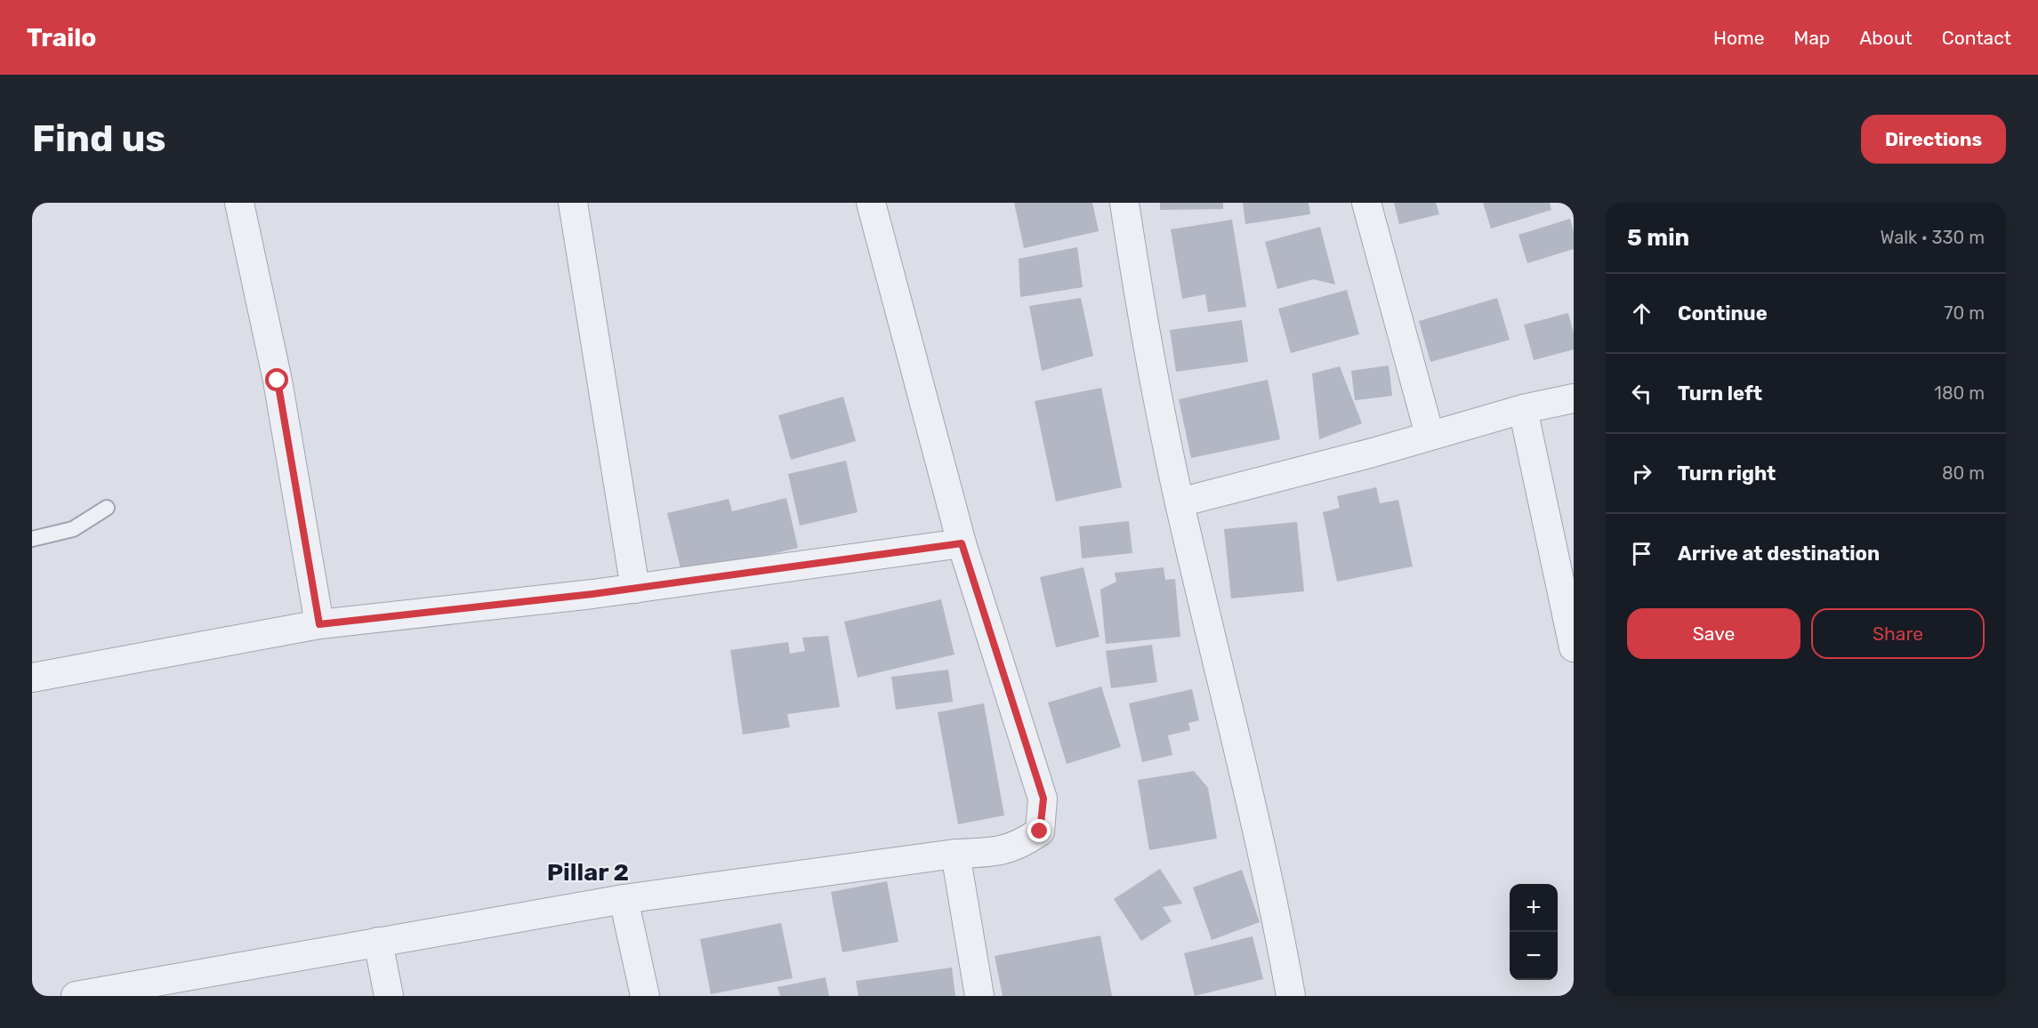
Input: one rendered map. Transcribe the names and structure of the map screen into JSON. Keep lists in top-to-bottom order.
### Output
{
  "districts": ["Pillar 2"],
  "page": {
    "header": "Trailo",
    "nav": [
      "Home",
      "Map",
      "About",
      "Contact"
    ],
    "buttons": [
      "Directions",
      ["Save", "Share"]
    ],
    "title": "Find us",
    "heading": ["5 min", "Walk · 330 m"],
    "list": [
      ["Continue", "70 m"],
      ["Turn left", "180 m"],
      ["Turn right", "80 m"],
      "Arrive at destination"
    ],
    "map_buttons": ["+", "−"]
  }
}
